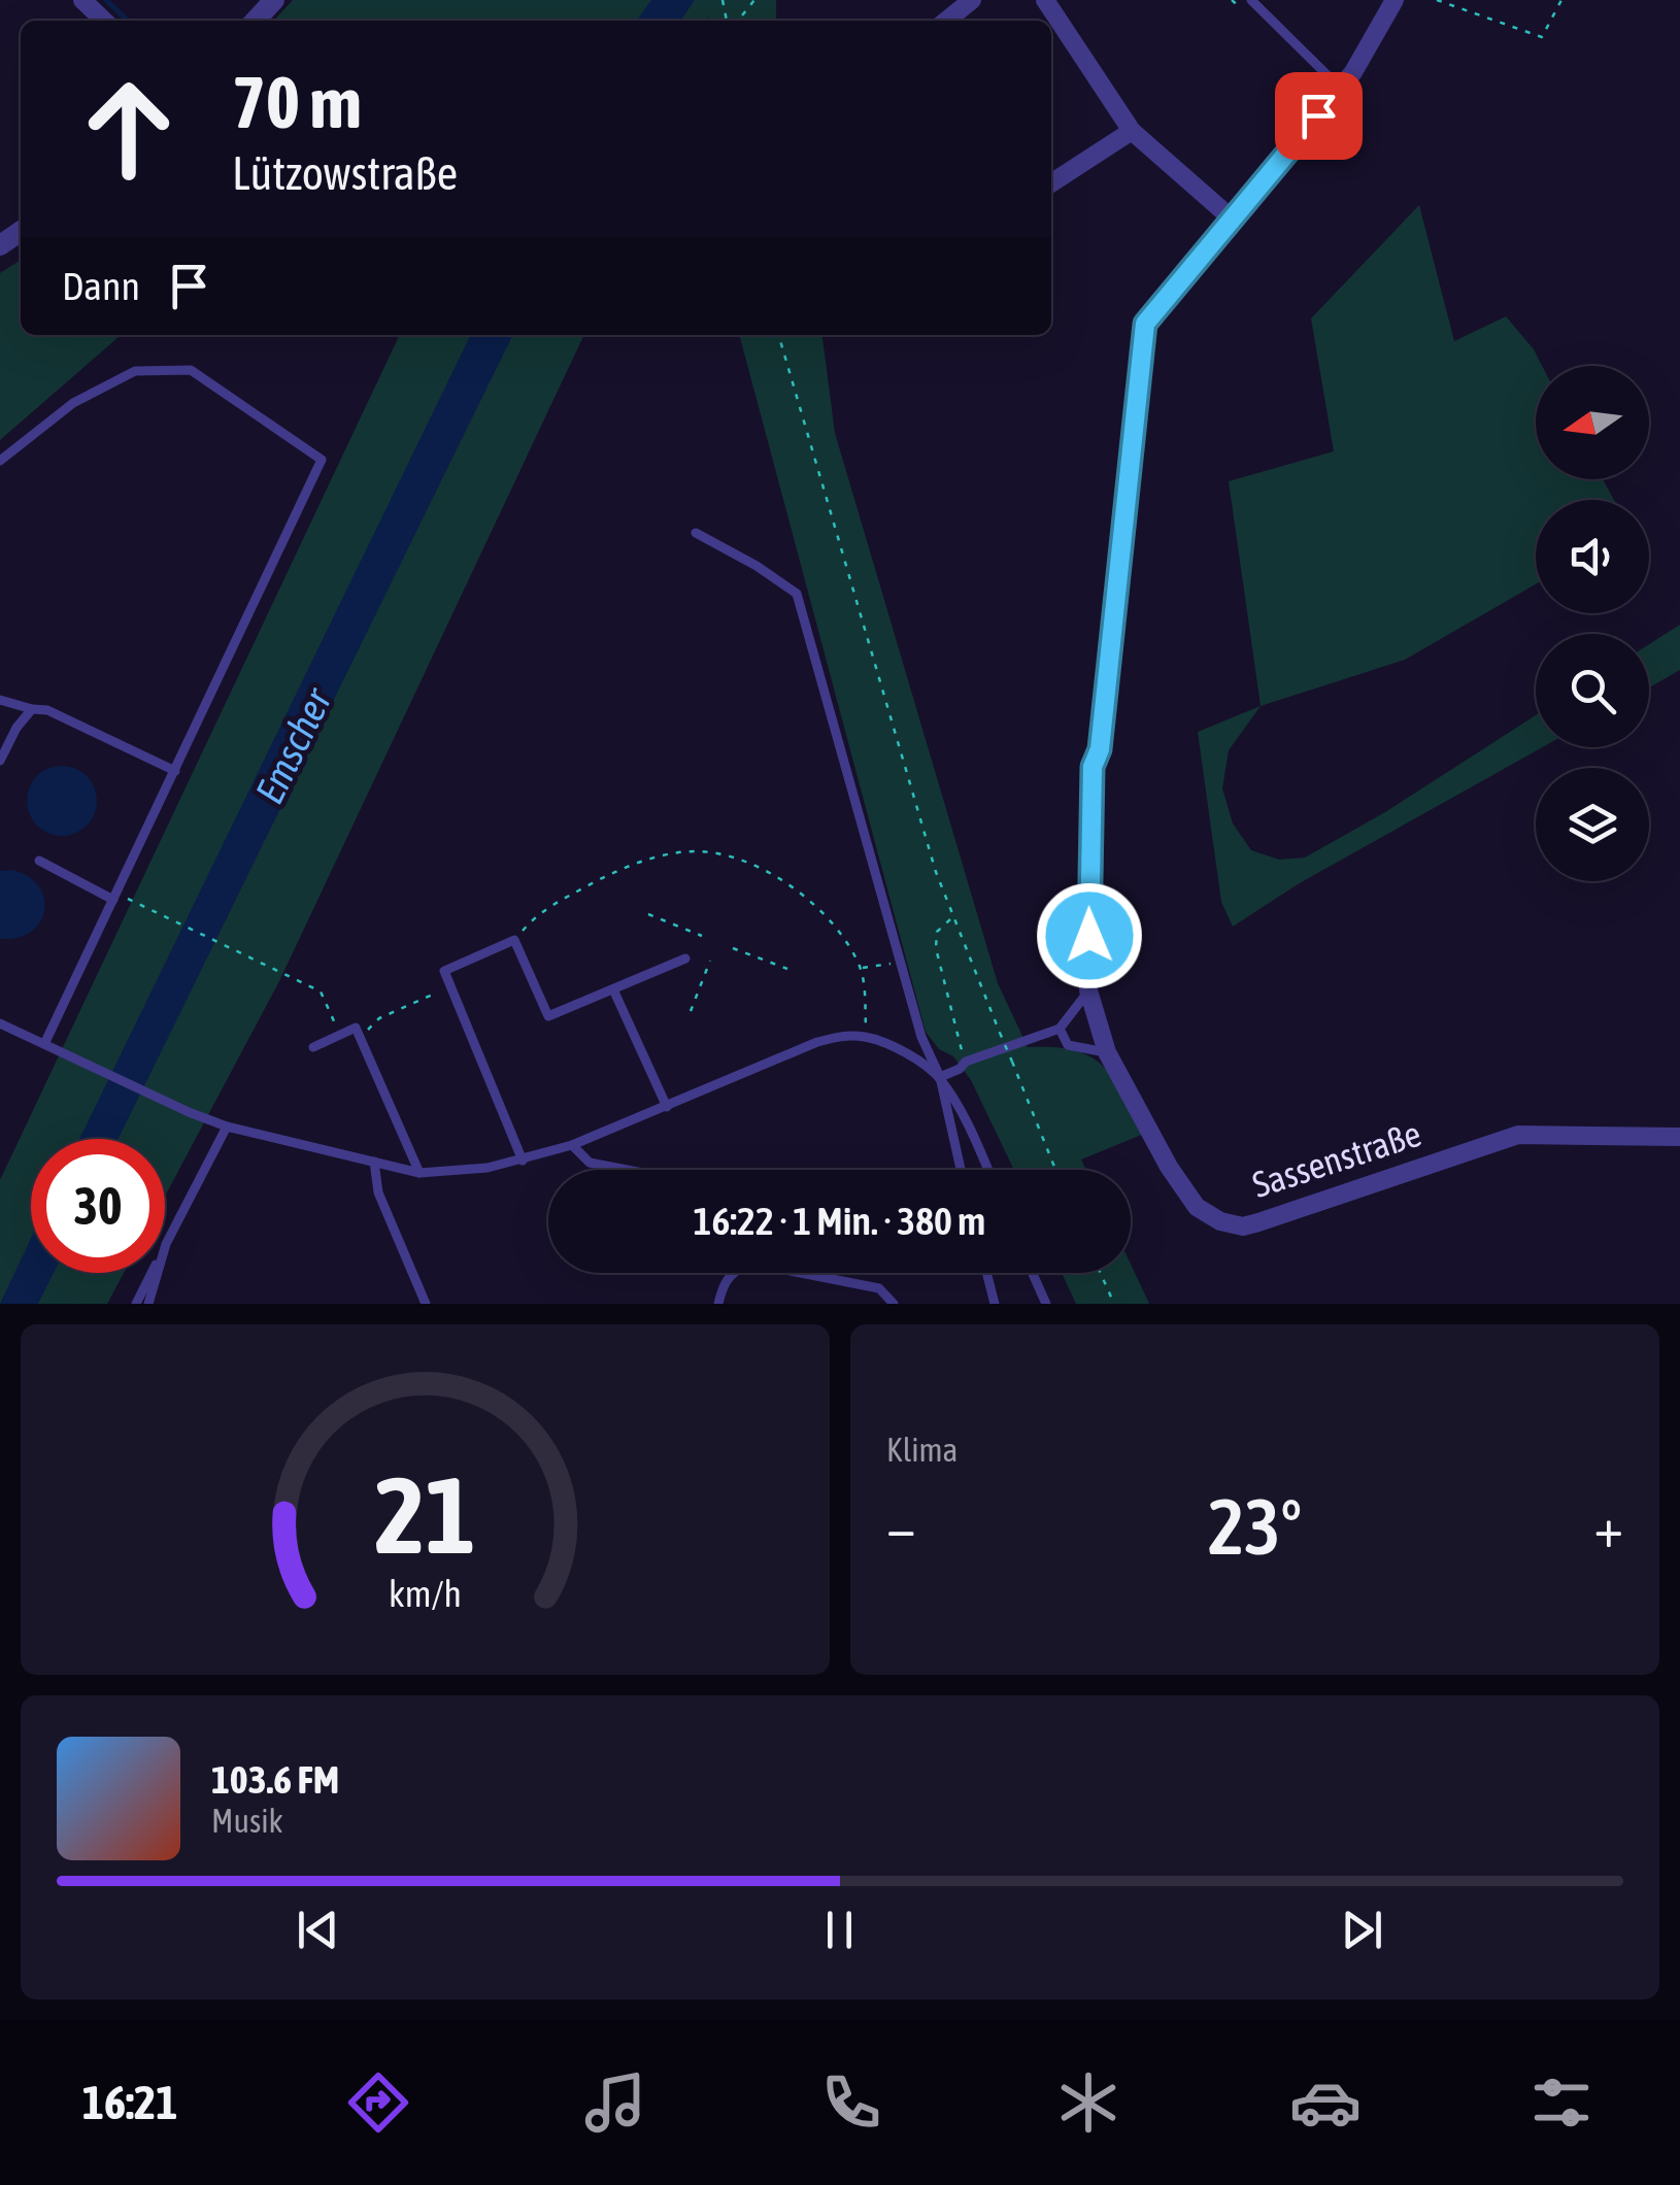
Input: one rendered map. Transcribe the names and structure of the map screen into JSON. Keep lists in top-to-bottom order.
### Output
{
  "streets": {
    "street": ["Sassenstraße"]
  },
  "water": ["Emscher"],
  "north": "left",
  "page": {
    "turn": ["70 m", "Lützowstraße"],
    "then": "Dann",
    "limit": "30",
    "trip": "16:22 · 1 Min. · 380 m",
    "tile": "Klima",
    "heat": ["−", "23°", "+"],
    "song": ["103.6 FM", "Musik"],
    "tabs": "16:21",
    "gauge": ["21", "km/h"]
  }
}
